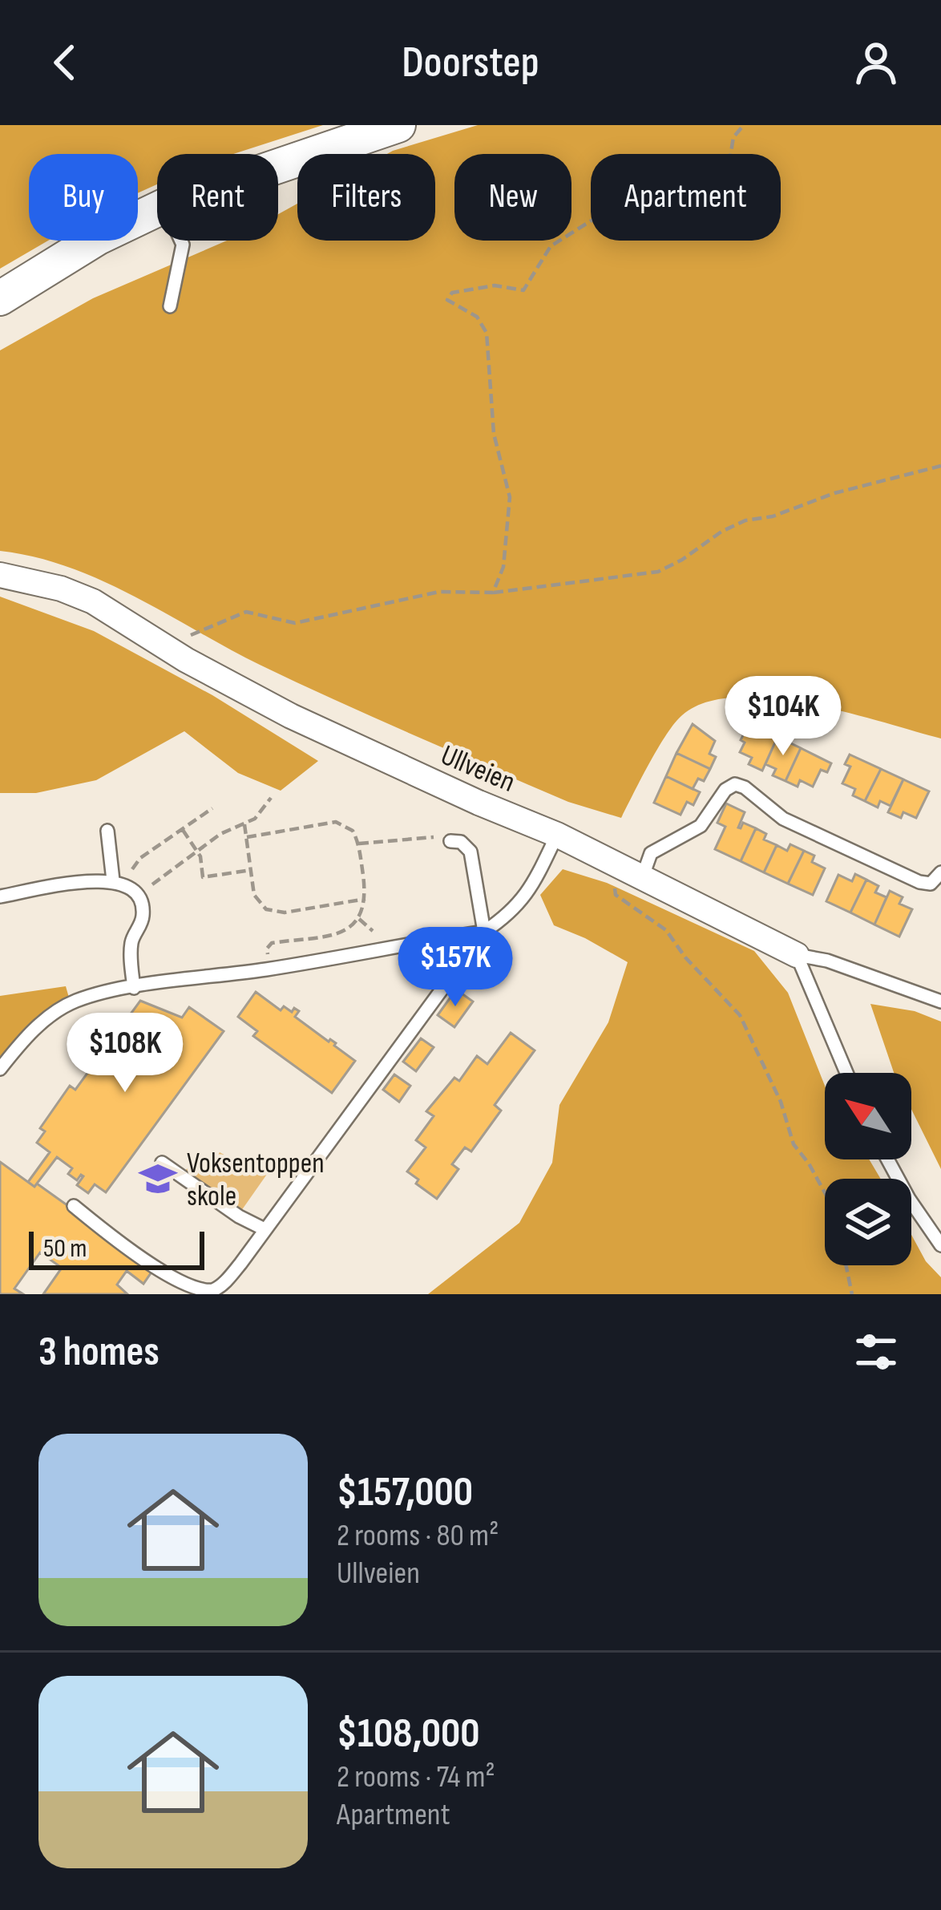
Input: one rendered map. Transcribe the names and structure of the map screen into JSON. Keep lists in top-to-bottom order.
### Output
{
  "streets": {
    "street": ["Ullveien"]
  },
  "places": {
    "school or university": ["Voksentoppen skole"]
  },
  "scale_bar": "50 m",
  "north": "top left",
  "page": {
    "header": "Doorstep",
    "chip": [
      "Buy",
      "Rent",
      "Filters",
      "New",
      "Apartment"
    ],
    "price": ["$104K", "$157K", "$108K"],
    "scale": "50 m",
    "heading": "3 homes",
    "list": [
      {
        "name": "$157,000",
        "note": "2 rooms · 80 m² · Ullveien"
      },
      {
        "name": "$108,000",
        "note": "2 rooms · 74 m² · Apartment"
      }
    ]
  }
}
